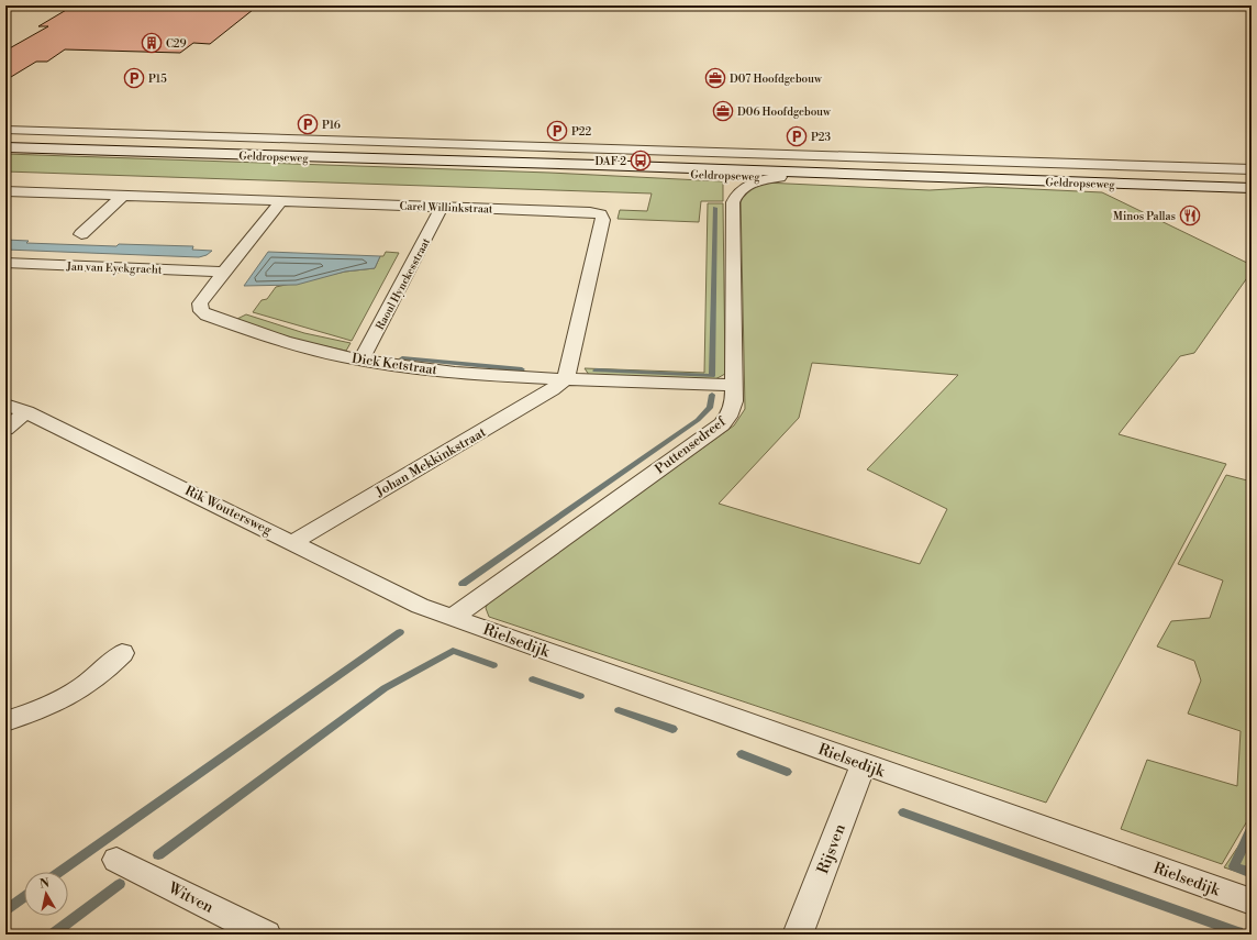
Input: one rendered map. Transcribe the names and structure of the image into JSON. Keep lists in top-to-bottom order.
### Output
{
  "streets": {
    "main road": ["Geldropseweg"],
    "street": [
      "Carel Willinkstraat",
      "Jan van Eyckgracht",
      "Raoul Hynckesstraat",
      "Dick Ketstraat",
      "Puttensedreef",
      "Johan Mekkinkstraat",
      "Rik Woutersweg",
      "Rielsedijk",
      "Rijsven",
      "Witven"
    ]
  },
  "crossings": [
    ["Geldropseweg", "Puttensedreef"],
    ["Carel Willinkstraat", "Raoul Hynckesstraat"],
    ["Carel Willinkstraat", "Dick Ketstraat"],
    ["Carel Willinkstraat", "Johan Mekkinkstraat"],
    ["Jan van Eyckgracht", "Dick Ketstraat"],
    ["Raoul Hynckesstraat", "Dick Ketstraat"],
    ["Dick Ketstraat", "Puttensedreef"],
    ["Dick Ketstraat", "Johan Mekkinkstraat"],
    ["Puttensedreef", "Rik Woutersweg"],
    ["Puttensedreef", "Rielsedijk"],
    ["Johan Mekkinkstraat", "Rik Woutersweg"],
    ["Rik Woutersweg", "Rielsedijk"],
    ["Rielsedijk", "Rijsven"]
  ],
  "places": {
    "building": ["C29"],
    "parking": [
      "P15",
      "P16",
      "P22",
      "P23"
    ],
    "office": ["D07 Hoofdgebouw", "D06 Hoofdgebouw"],
    "bus stop": ["DAF 2"],
    "restaurant": ["Minos Pallas"]
  },
  "north": "top"
}
